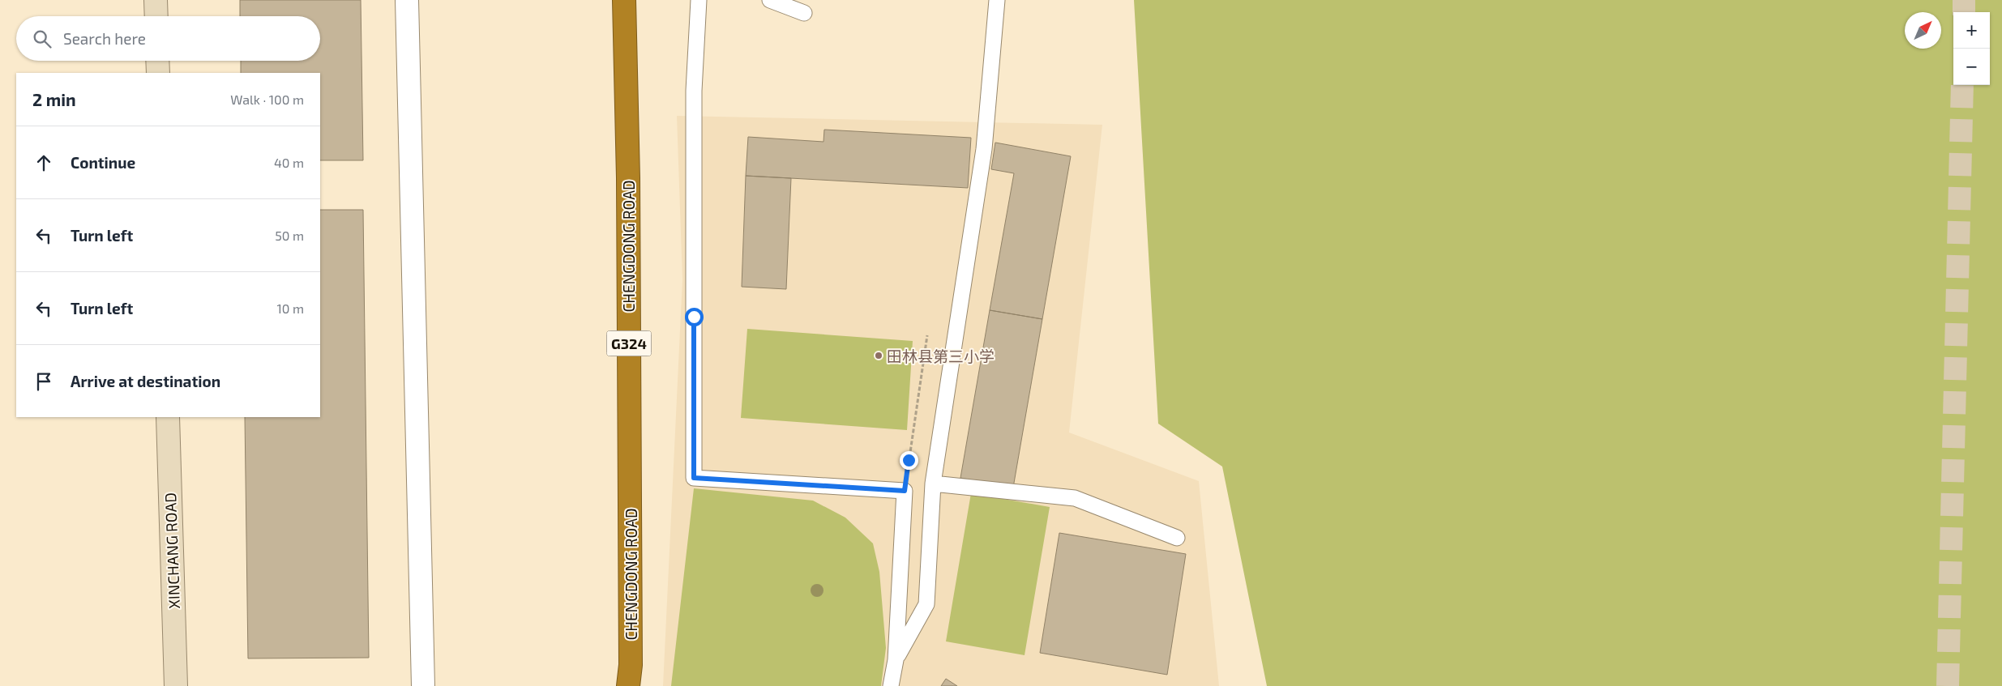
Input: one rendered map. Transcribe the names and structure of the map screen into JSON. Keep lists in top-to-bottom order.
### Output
{
  "streets": {
    "highway": ["CHENGDONG ROAD", "G324"],
    "street": ["XINCHANG ROAD"]
  },
  "places": ["田林县第三小学"],
  "north": "top right",
  "page": {
    "map_buttons": ["+", "−"],
    "search": "Search here",
    "heading": ["2 min", "Walk · 100 m"],
    "list": [
      ["Continue", "40 m"],
      ["Turn left", "50 m"],
      ["Turn left", "10 m"],
      "Arrive at destination"
    ]
  }
}
